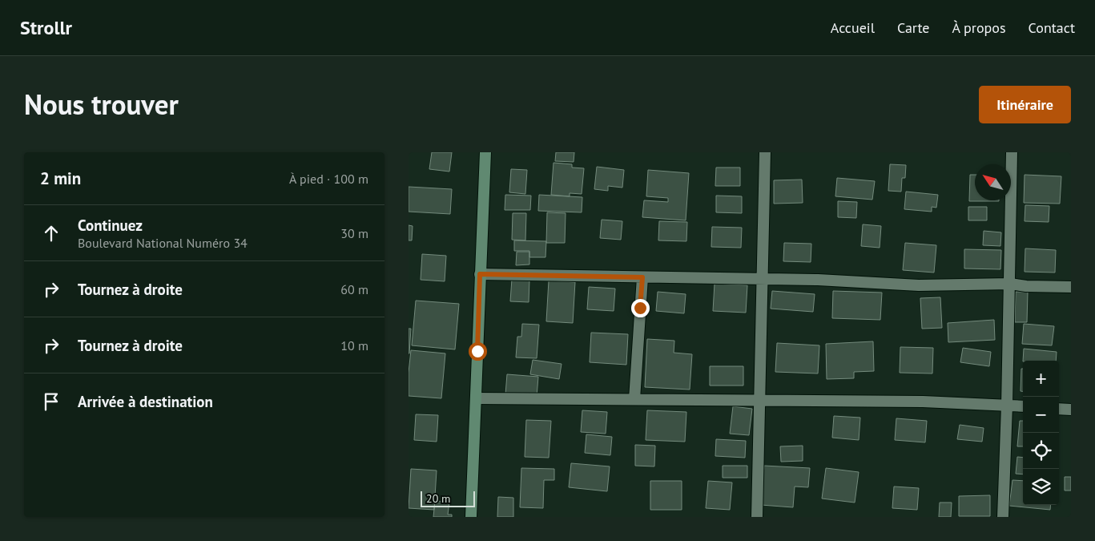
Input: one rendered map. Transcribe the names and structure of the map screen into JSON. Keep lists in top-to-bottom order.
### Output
{
  "scale_bar": "20 m",
  "north": "top left",
  "page": {
    "header": "Strollr",
    "nav": [
      "Accueil",
      "Carte",
      "À propos",
      "Contact"
    ],
    "title": "Nous trouver",
    "buttons": "Itinéraire",
    "heading": ["2 min", "À pied · 100 m"],
    "list": [
      ["Continuez", "Boulevard National Numéro 34", "30 m"],
      ["Tournez à droite", "60 m"],
      ["Tournez à droite", "10 m"],
      "Arrivée à destination"
    ],
    "map_buttons": ["+", "−"],
    "scale": "20 m"
  }
}
